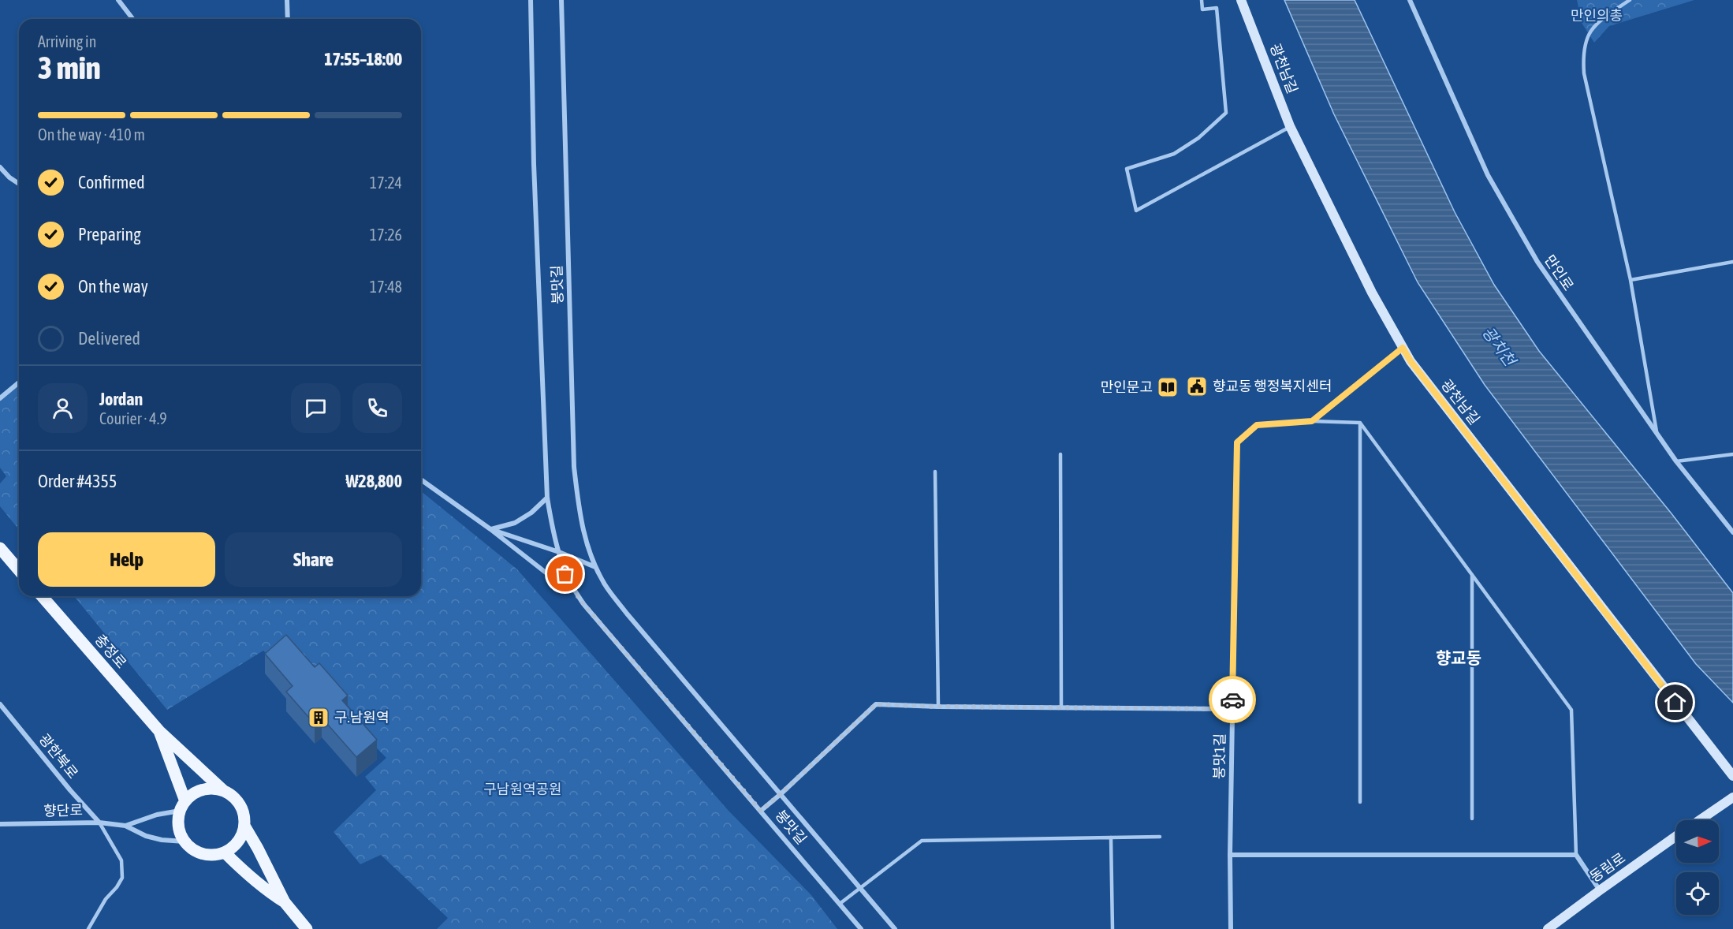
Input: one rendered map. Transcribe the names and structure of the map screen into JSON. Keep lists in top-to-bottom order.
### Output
{
  "streets": {
    "main road": ["충정로"],
    "street": [
      "광천남길",
      "만인로",
      "붕맛길",
      "광한북로",
      "붕맛1길",
      "향단로",
      "동림로"
    ]
  },
  "crossings": [
    ["충정로", "향단로"],
    ["광한북로", "향단로"]
  ],
  "districts": ["향교동"],
  "water": ["광치천"],
  "parks": ["만인의총", "구남원역공원"],
  "places": {
    "public building": ["향교동 행정복지센터"],
    "library": ["만인문고"],
    "building": ["구.남원역"]
  },
  "north": "right",
  "page": {
    "heading": ["3 min", "Arriving in", "17:55–18:00"],
    "panel": [
      "Jordan",
      "Courier · 4.9",
      "Order #4355",
      "₩28,800"
    ],
    "bar": "On the way · 410 m",
    "list": [
      ["Confirmed", "17:24"],
      ["Preparing", "17:26"],
      ["On the way", "17:48"],
      "Delivered"
    ],
    "buttons": ["Help", "Share"]
  }
}
